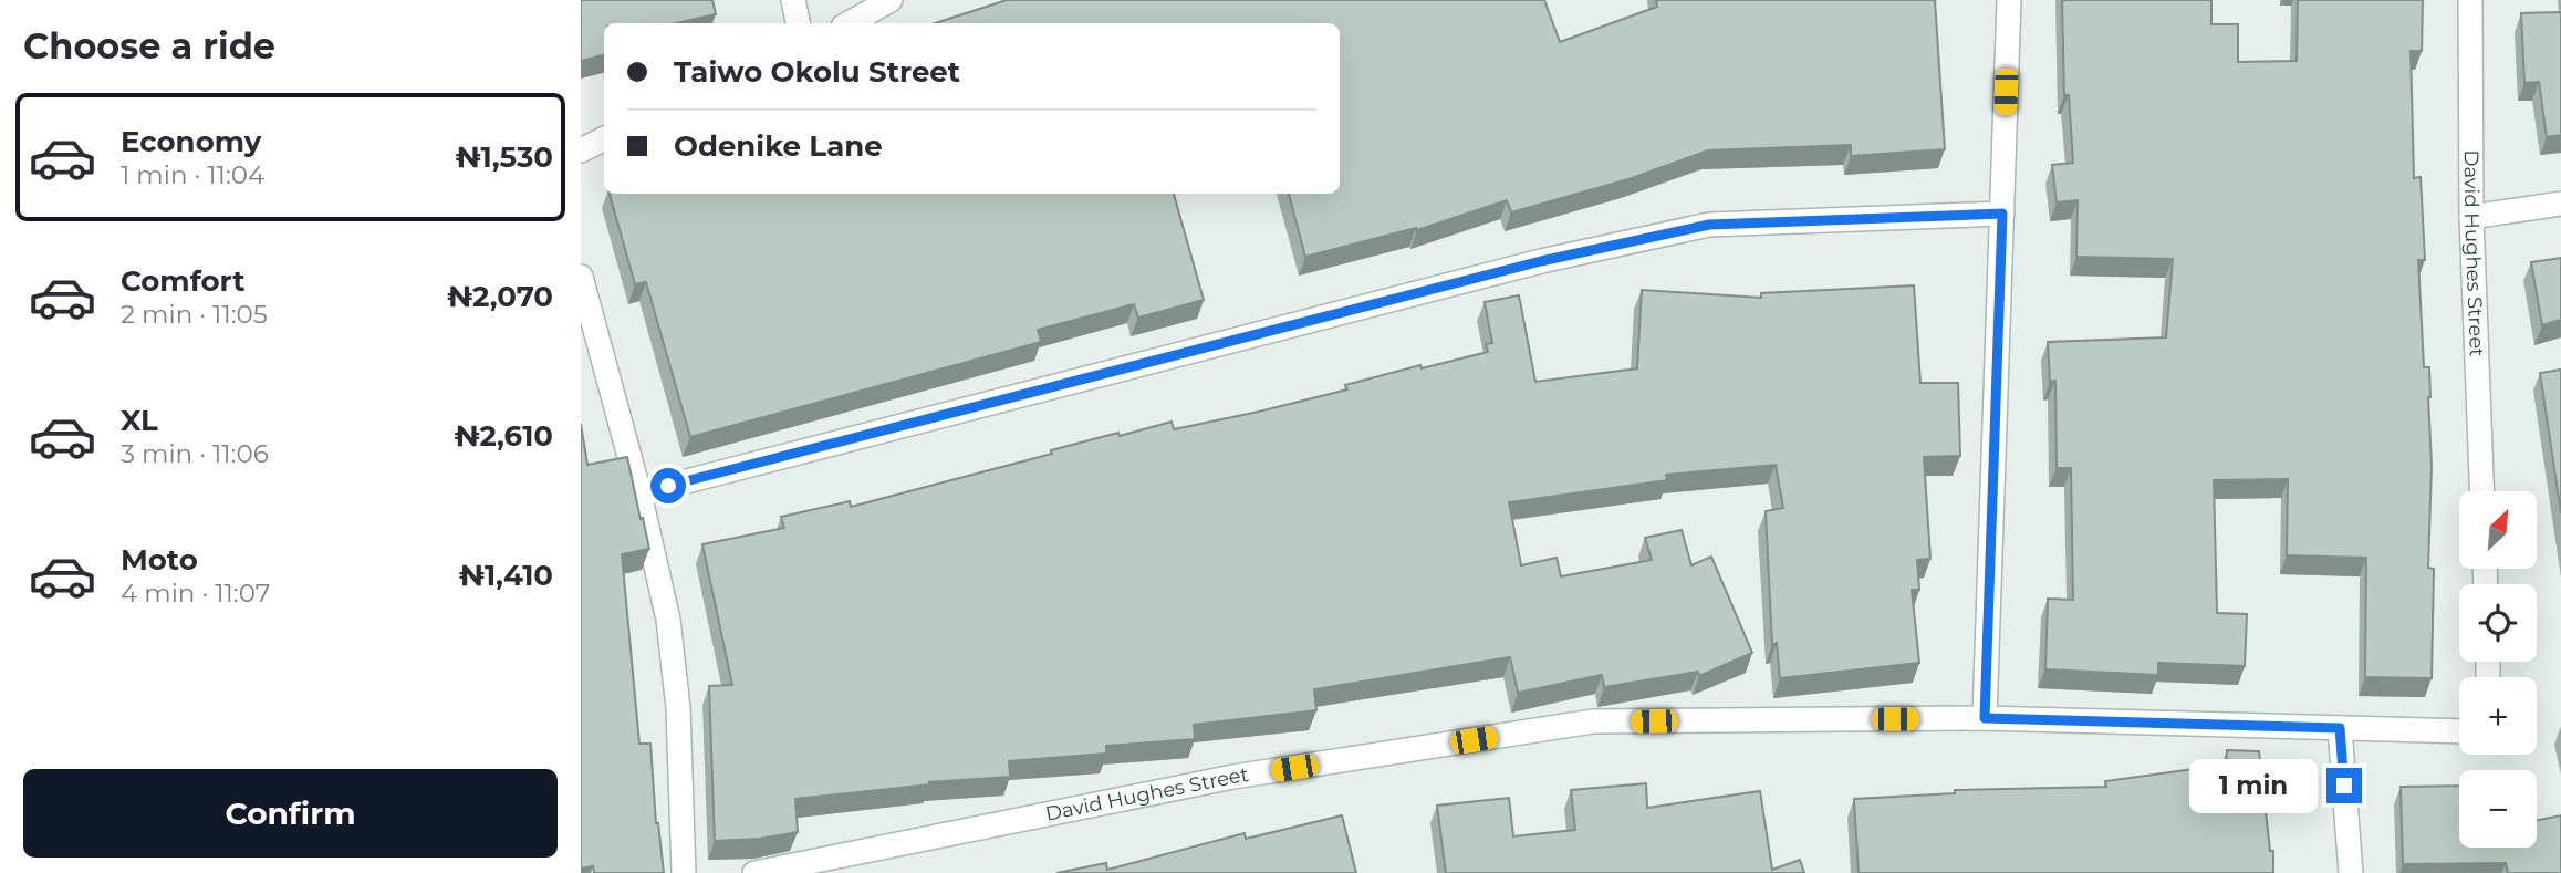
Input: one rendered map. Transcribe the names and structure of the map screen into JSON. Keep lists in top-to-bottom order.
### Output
{
  "streets": {
    "street": ["David Hughes Street"]
  },
  "north": "top right",
  "page": {
    "heading": "Choose a ride",
    "banner": ["Taiwo Okolu Street", "Odenike Lane"],
    "list": [
      {
        "name": "Economy",
        "note": "1 min · 11:04",
        "value": "₦1,530"
      },
      {
        "name": "Comfort",
        "note": "2 min · 11:05",
        "value": "₦2,070"
      },
      {
        "name": "XL",
        "note": "3 min · 11:06",
        "value": "₦2,610"
      },
      {
        "name": "Moto",
        "note": "4 min · 11:07",
        "value": "₦1,410"
      }
    ],
    "map_buttons": ["+", "−"],
    "buttons": "Confirm",
    "bubble": "1 min"
  }
}
